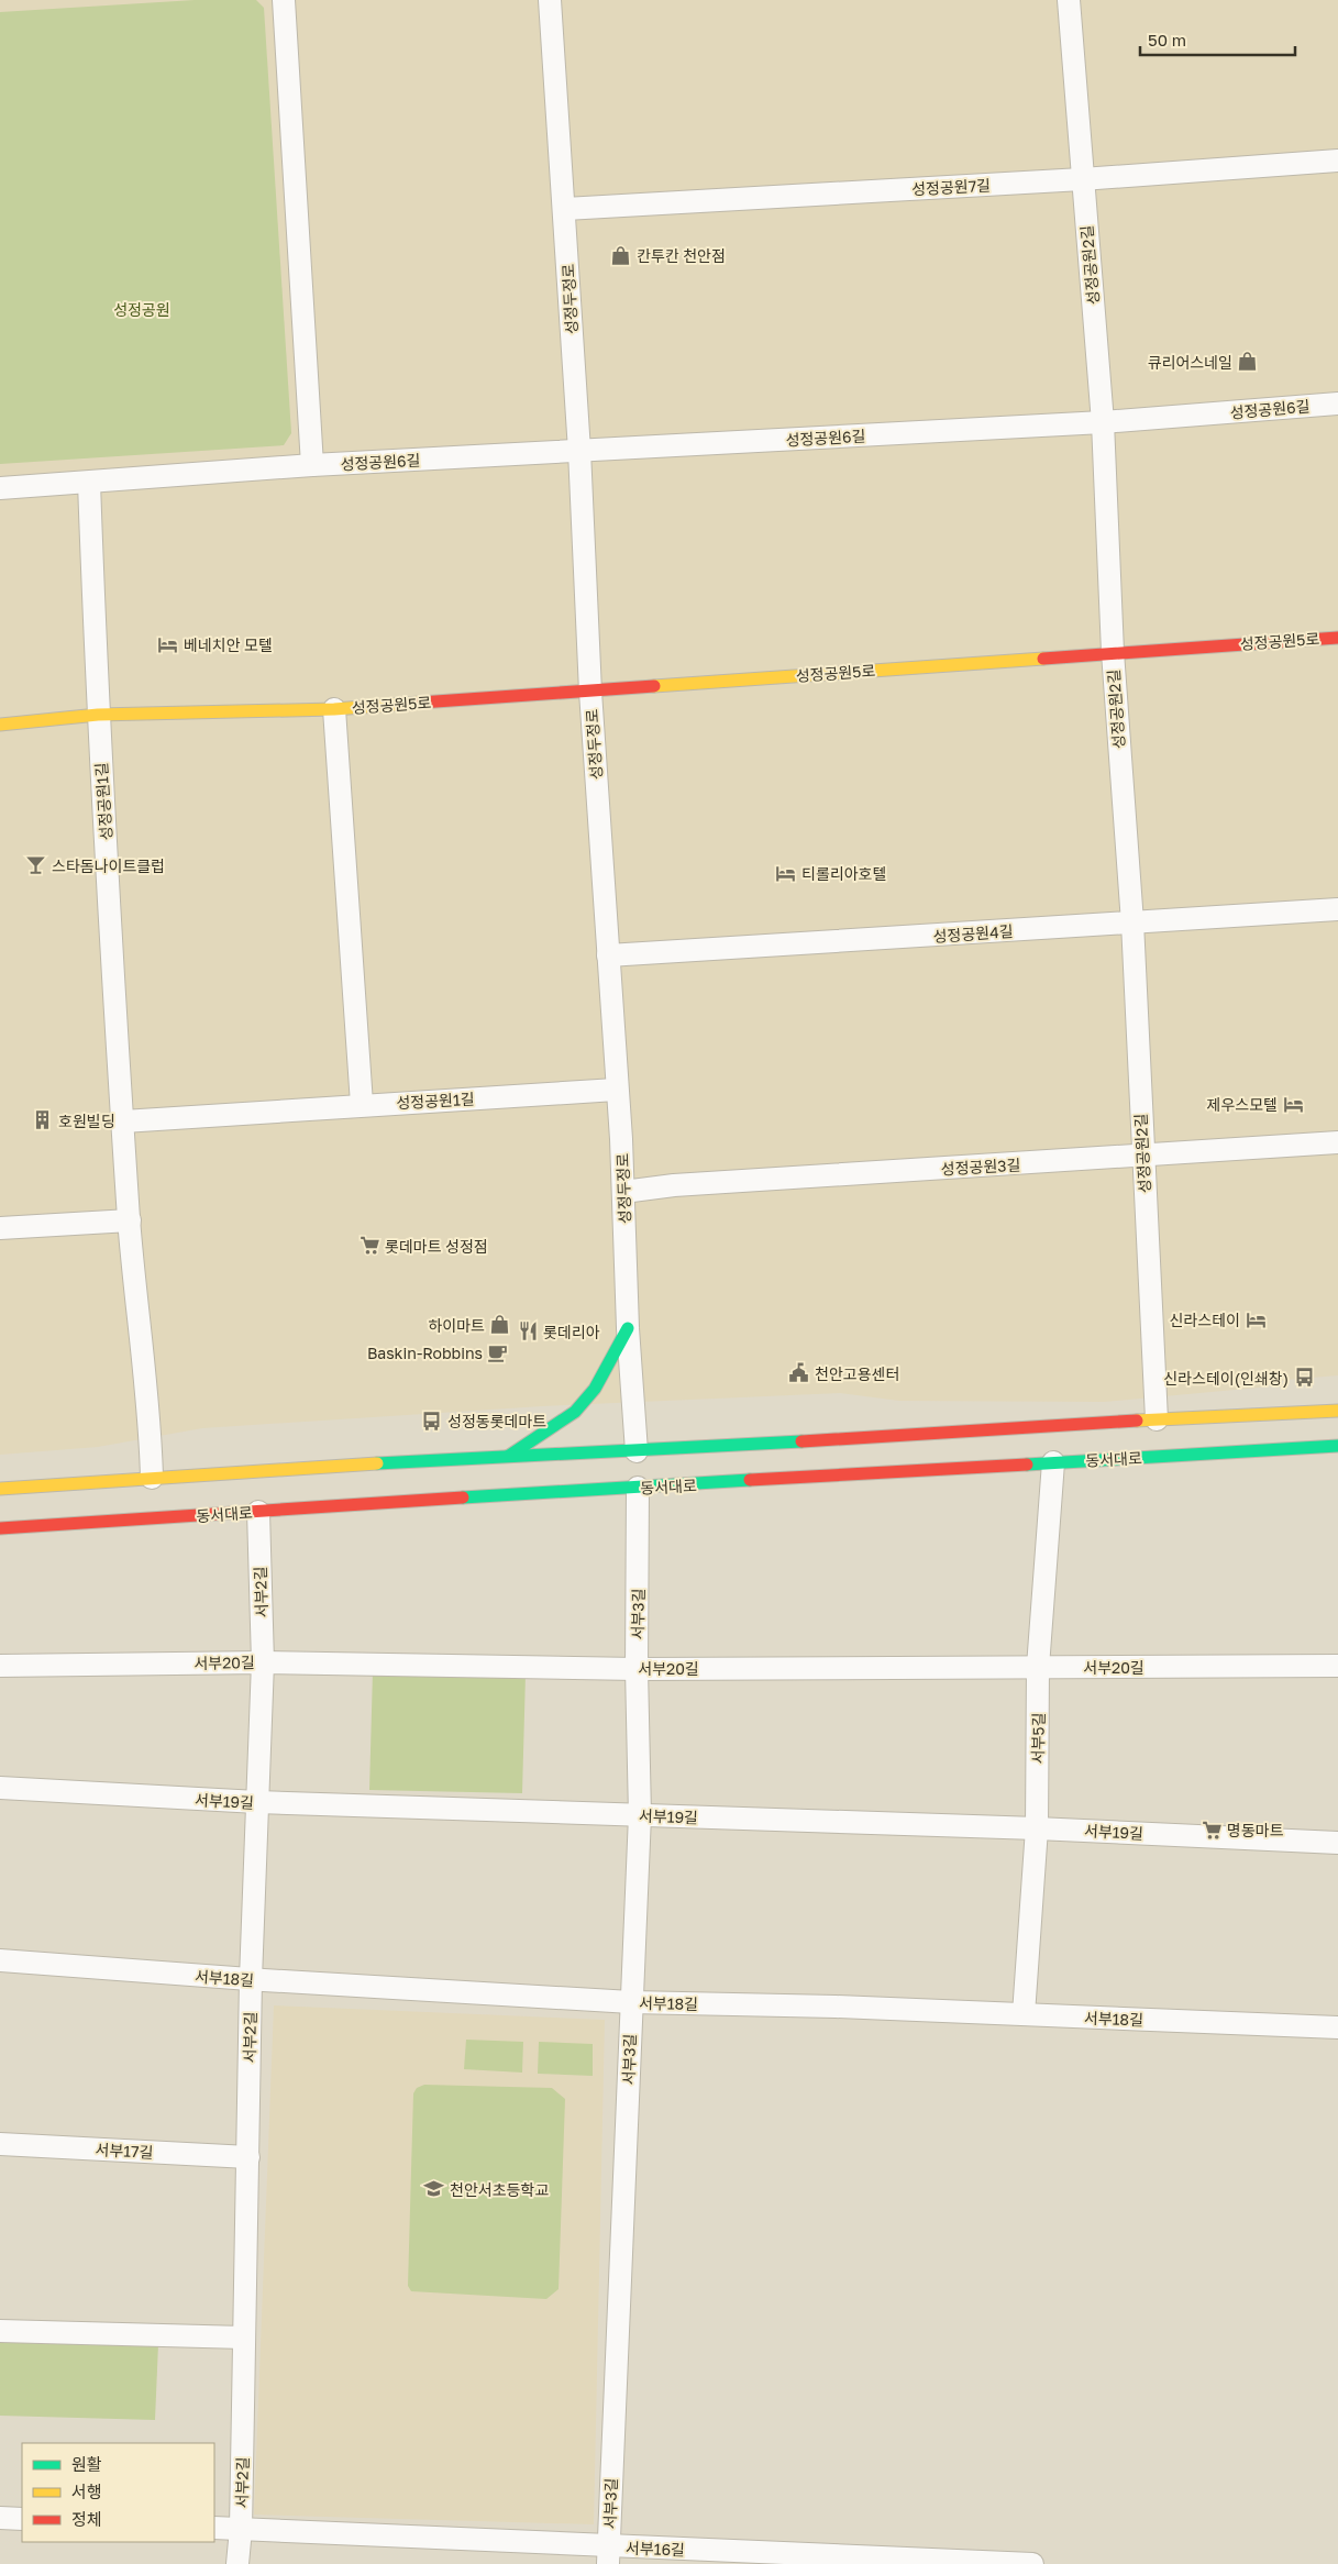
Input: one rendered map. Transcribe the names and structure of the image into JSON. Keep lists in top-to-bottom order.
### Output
{
  "streets": {
    "main road": ["성정공원5로", "동서대로"],
    "street": [
      "성정공원7길",
      "성정공원2길",
      "성정두정로",
      "성정공원6길",
      "성정공원1길",
      "성정공원4길",
      "성정공원3길",
      "서부2길",
      "서부3길",
      "서부20길",
      "서부5길",
      "서부19길",
      "서부18길",
      "서부17길",
      "서부16길"
    ]
  },
  "crossings": [
    ["성정공원7길", "성정공원2길"],
    ["성정공원7길", "성정두정로"],
    ["성정공원2길", "성정공원6길"],
    ["성정공원2길", "성정공원5로"],
    ["성정공원2길", "성정공원4길"],
    ["성정공원2길", "성정공원3길"],
    ["성정공원2길", "동서대로"],
    ["성정두정로", "성정공원6길"],
    ["성정두정로", "성정공원5로"],
    ["성정두정로", "성정공원1길"],
    ["성정두정로", "성정공원4길"],
    ["성정두정로", "성정공원3길"],
    ["성정두정로", "동서대로"],
    ["성정두정로", "서부3길"],
    ["성정공원6길", "성정공원1길"],
    ["성정공원5로", "성정공원1길"],
    ["성정공원1길", "동서대로"],
    ["동서대로", "서부2길"],
    ["동서대로", "서부3길"],
    ["동서대로", "서부5길"],
    ["서부2길", "서부20길"],
    ["서부2길", "서부19길"],
    ["서부2길", "서부18길"],
    ["서부2길", "서부17길"],
    ["서부2길", "서부16길"],
    ["서부3길", "서부20길"],
    ["서부3길", "서부19길"],
    ["서부3길", "서부18길"],
    ["서부3길", "서부16길"],
    ["서부20길", "서부5길"],
    ["서부5길", "서부19길"],
    ["서부5길", "서부18길"]
  ],
  "parks": ["성정공원"],
  "places": {
    "shop": ["칸투칸 천안점", "큐리어스네일", "하이마트"],
    "hotel": [
      "베네치안 모텔",
      "티롤리아호텔",
      "제우스모텔",
      "신라스테이"
    ],
    "bar": ["스타돔나이트클럽"],
    "building": ["호원빌딩"],
    "supermarket": ["롯데마트 성정점", "명동마트"],
    "restaurant": ["롯데리아"],
    "cafe": ["Baskin-Robbins"],
    "public building": ["천안고용센터"],
    "bus stop": ["신라스테이(인쇄창)", "성정동롯데마트"],
    "school or university": ["천안서초등학교"]
  },
  "legend": ["원활", "서행", "정체"],
  "scale_bar": "50 m"
}
